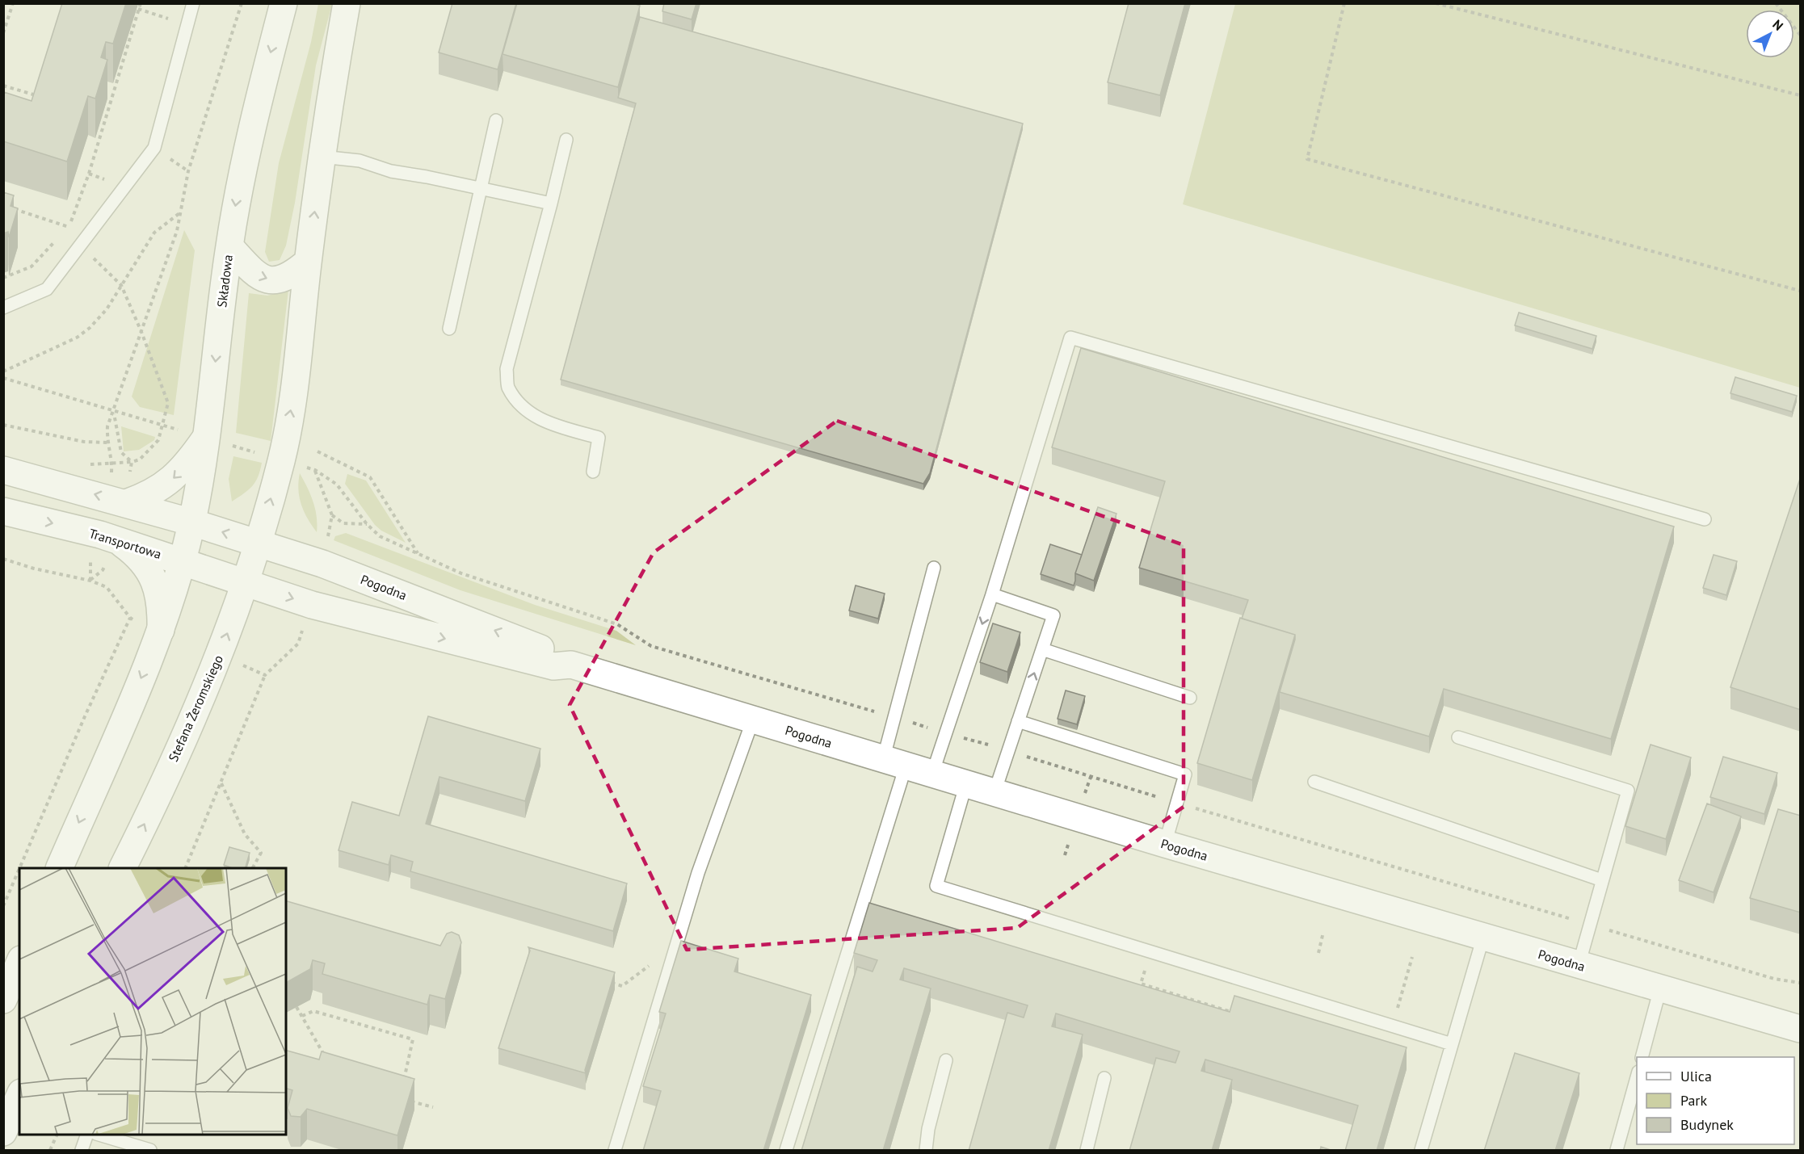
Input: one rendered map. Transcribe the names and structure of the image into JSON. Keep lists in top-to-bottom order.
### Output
{
  "streets": {
    "street": [
      "Składowa",
      "Transportowa",
      "Pogodna",
      "Stefana Żeromskiego"
    ]
  },
  "crossings": [
    ["Składowa", "Transportowa"],
    ["Składowa", "Pogodna"],
    ["Transportowa", "Pogodna"],
    ["Transportowa", "Stefana Żeromskiego"],
    ["Pogodna", "Stefana Żeromskiego"]
  ],
  "legend": ["Ulica", "Park", "Budynek"],
  "north": "top right"
}
